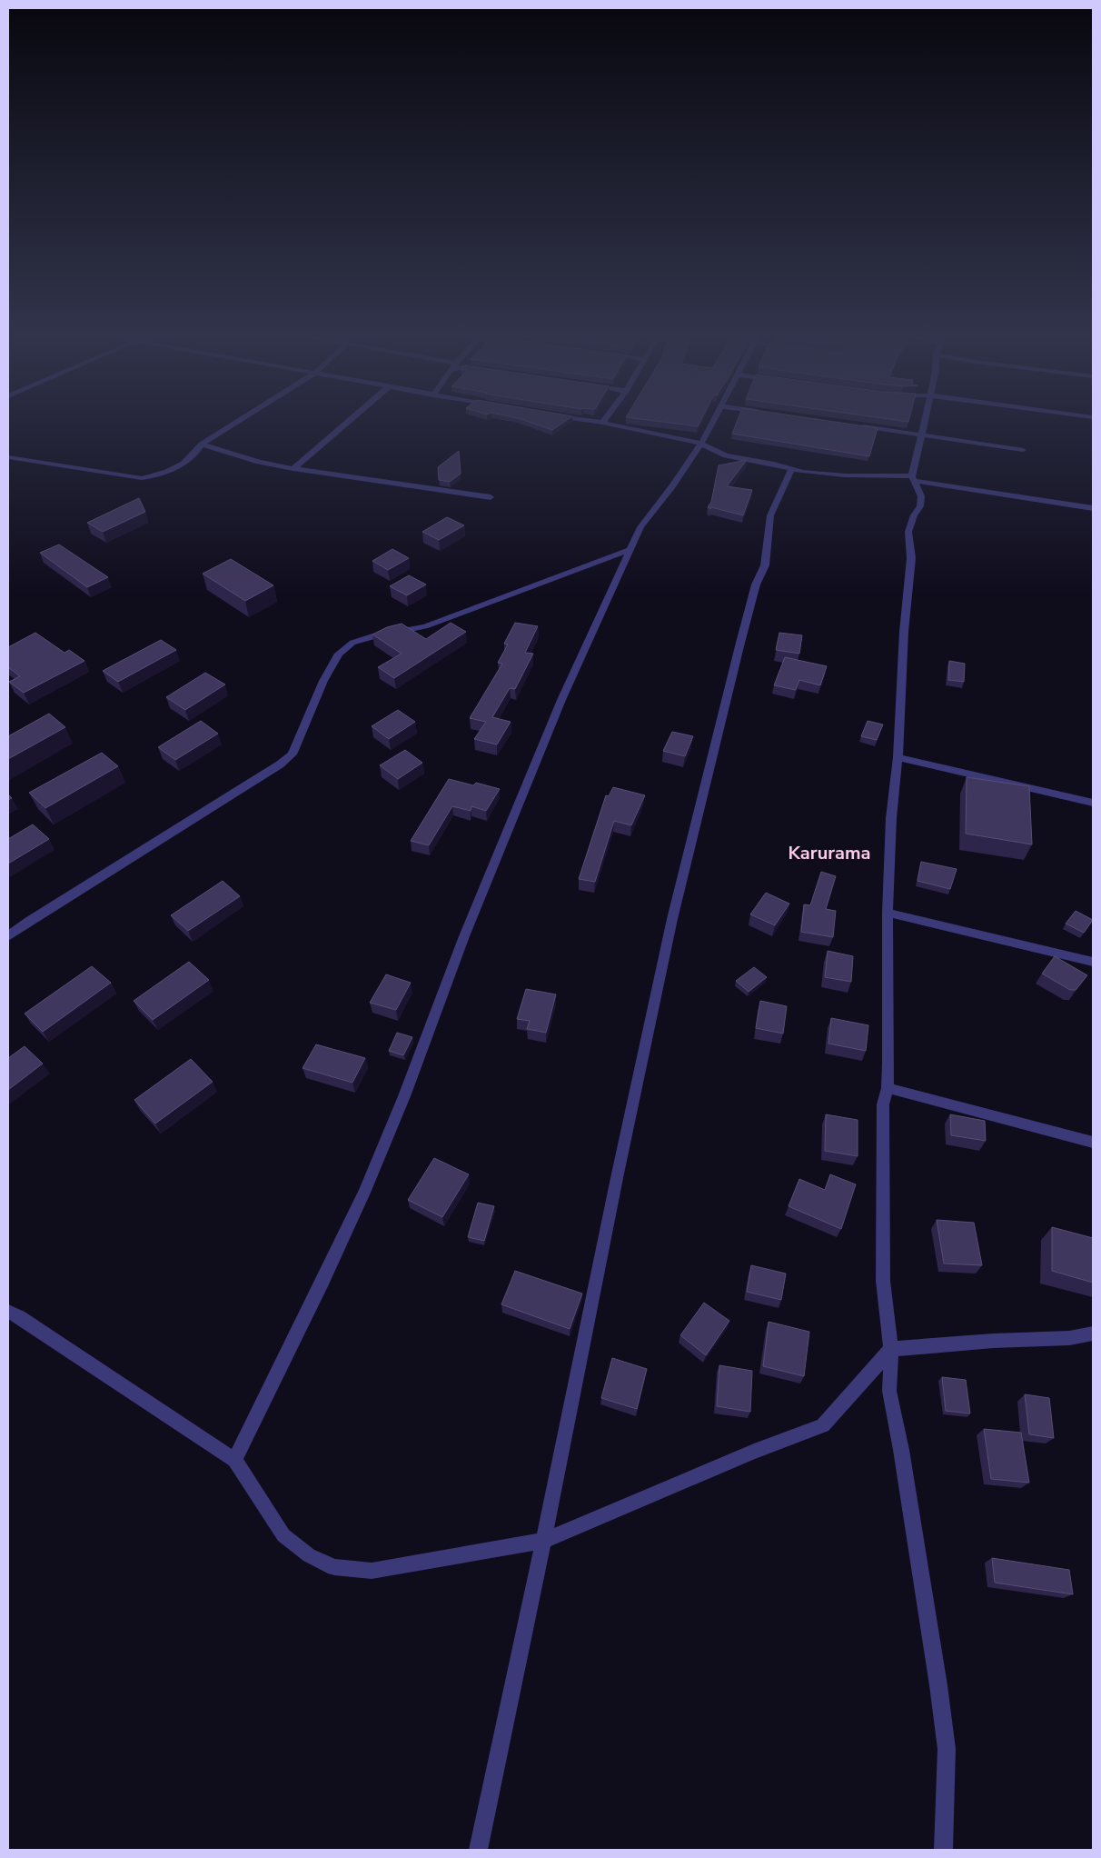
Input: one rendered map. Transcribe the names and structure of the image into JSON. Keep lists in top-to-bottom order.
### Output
{
  "districts": ["Karurama"]
}
